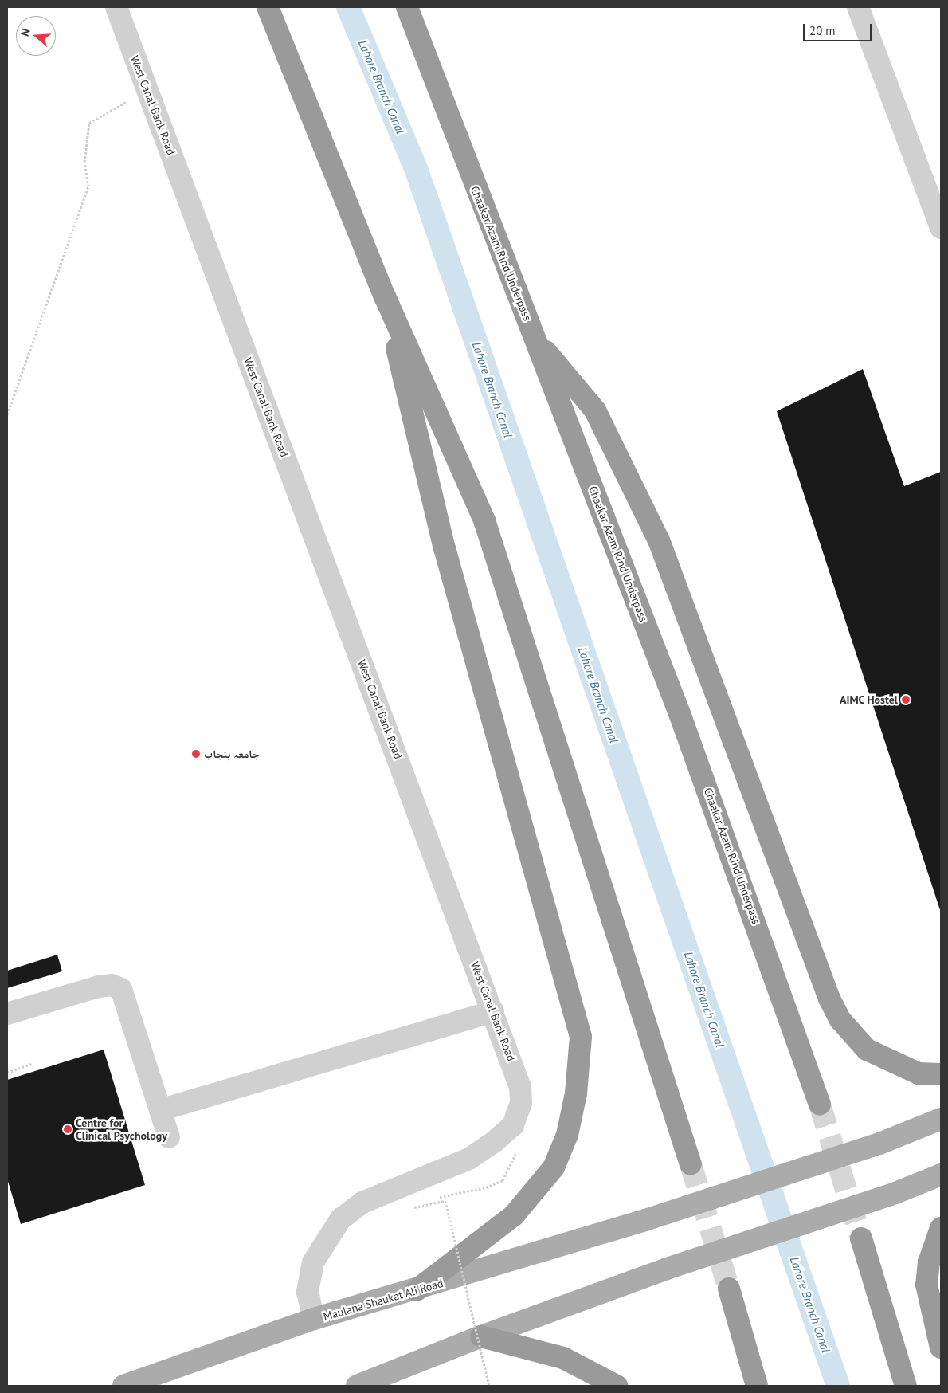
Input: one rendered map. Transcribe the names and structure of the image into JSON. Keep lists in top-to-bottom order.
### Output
{
  "streets": {
    "highway": ["Chaakar Azam Rind Underpass"],
    "main road": ["Maulana Shaukat Ali Road"],
    "street": ["West Canal Bank Road"]
  },
  "crossings": [
    ["West Canal Bank Road", "Maulana Shaukat Ali Road"]
  ],
  "water": ["Lahore Branch Canal"],
  "places": ["AIMC Hostel", "جامعہ پنجاب", "Centre for Clinical Psychology"],
  "scale_bar": "20 m",
  "north": "left"
}
